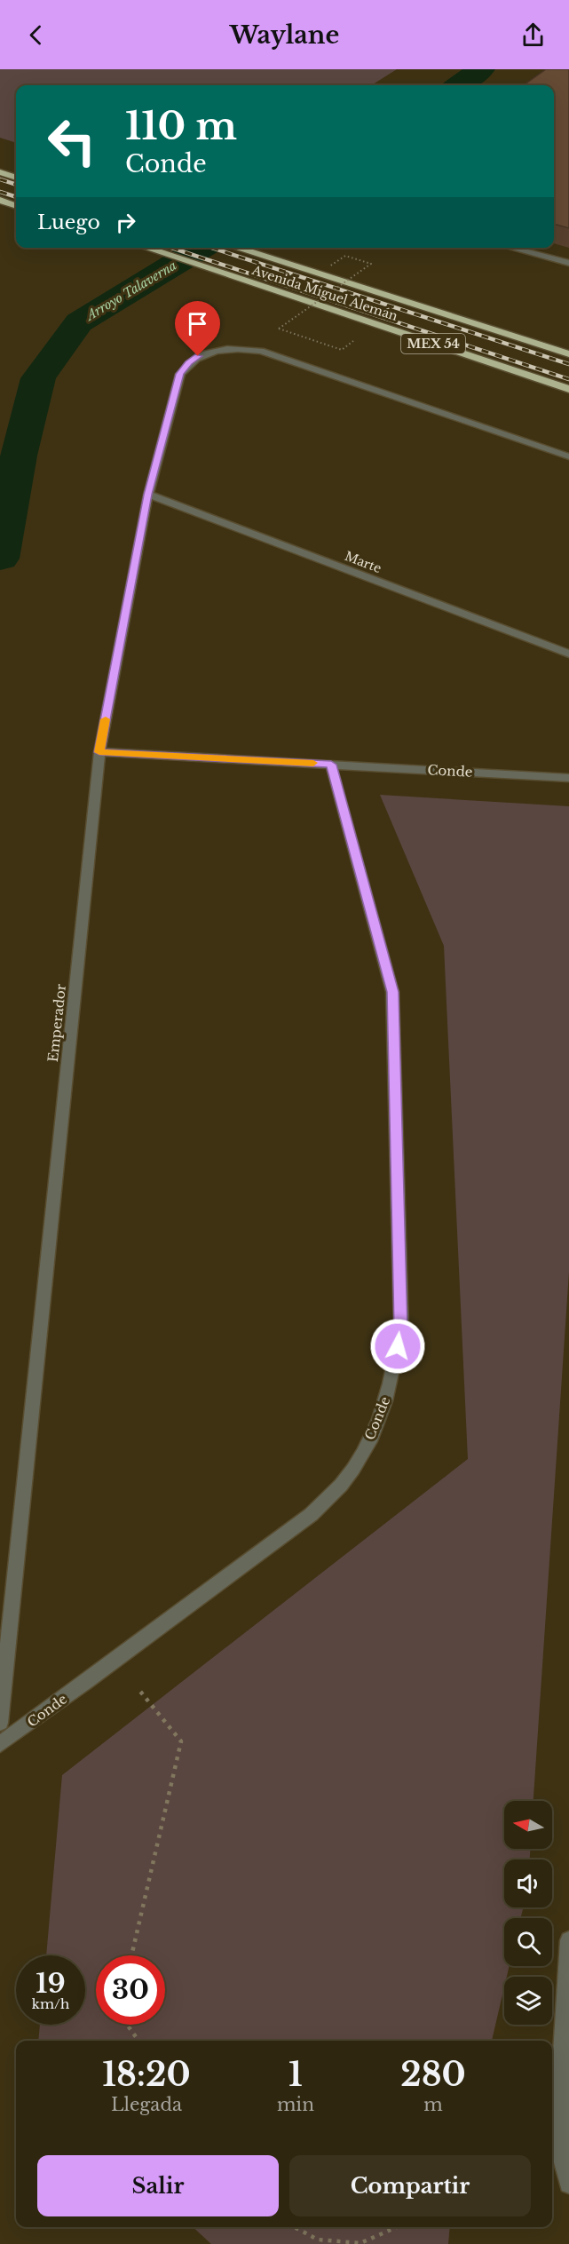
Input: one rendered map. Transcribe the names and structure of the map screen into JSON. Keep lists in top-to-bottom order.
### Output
{
  "streets": {
    "highway": ["Avenida Miguel Alemán", "MEX 54"],
    "street": ["Marte", "Conde", "Emperador"]
  },
  "crossings": [
    ["Marte", "Emperador"],
    ["Conde", "Emperador"]
  ],
  "water": ["Arroyo Talaverna"],
  "north": "left",
  "page": {
    "header": "Waylane",
    "turn": ["110 m", "Conde"],
    "then": "Luego",
    "speed": "19 km/h",
    "limit": "30",
    "eta": [
      "18:20",
      "Llegada",
      "1",
      "min",
      "280",
      "m"
    ],
    "buttons": ["Salir", "Compartir"]
  }
}
